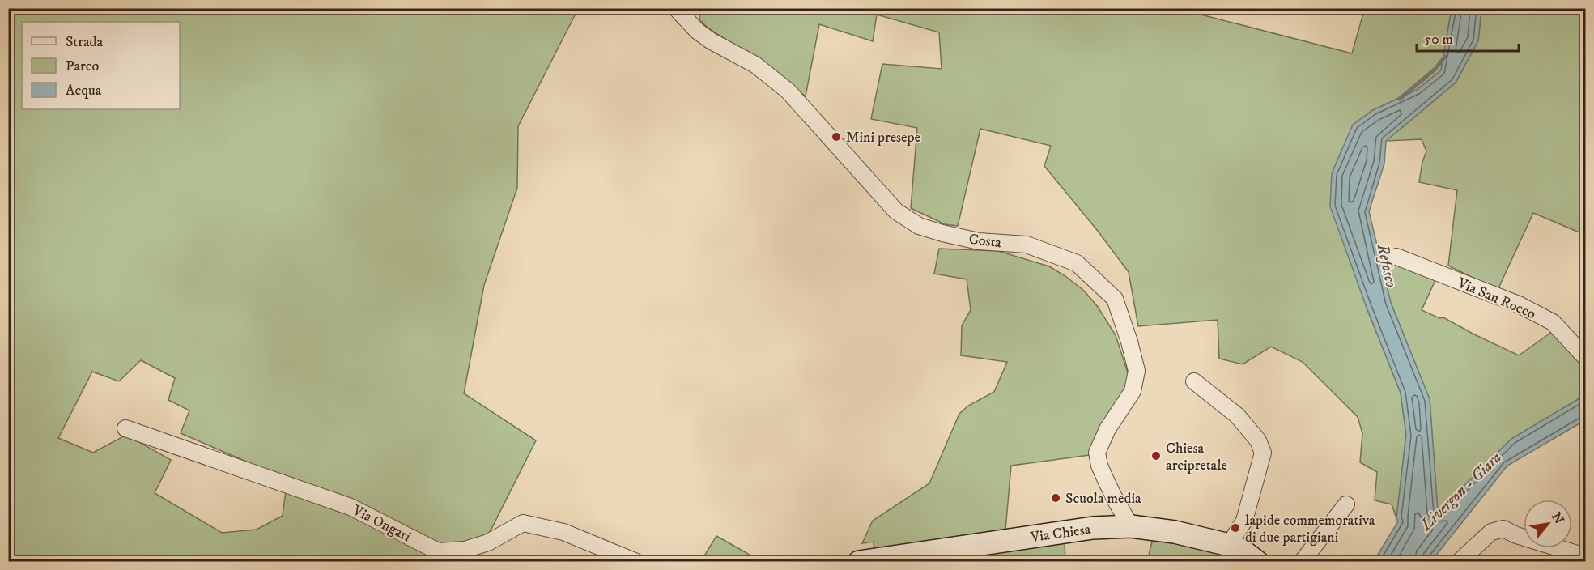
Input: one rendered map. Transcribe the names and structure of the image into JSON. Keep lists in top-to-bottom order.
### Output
{
  "streets": {
    "main road": ["Via Chiesa"],
    "street": ["Costa", "Via San Rocco", "Via Ongari"]
  },
  "crossings": [
    ["Costa", "Via Chiesa"]
  ],
  "water": ["Refosco", "Livergon - Giara"],
  "places": [
    "Mini presepe",
    "Chiesa arcipretale",
    "Scuola media",
    "lapide commemorativa di due partigiani"
  ],
  "legend": ["Strada", "Parco", "Acqua"],
  "scale_bar": "50 m",
  "north": "top right"
}
